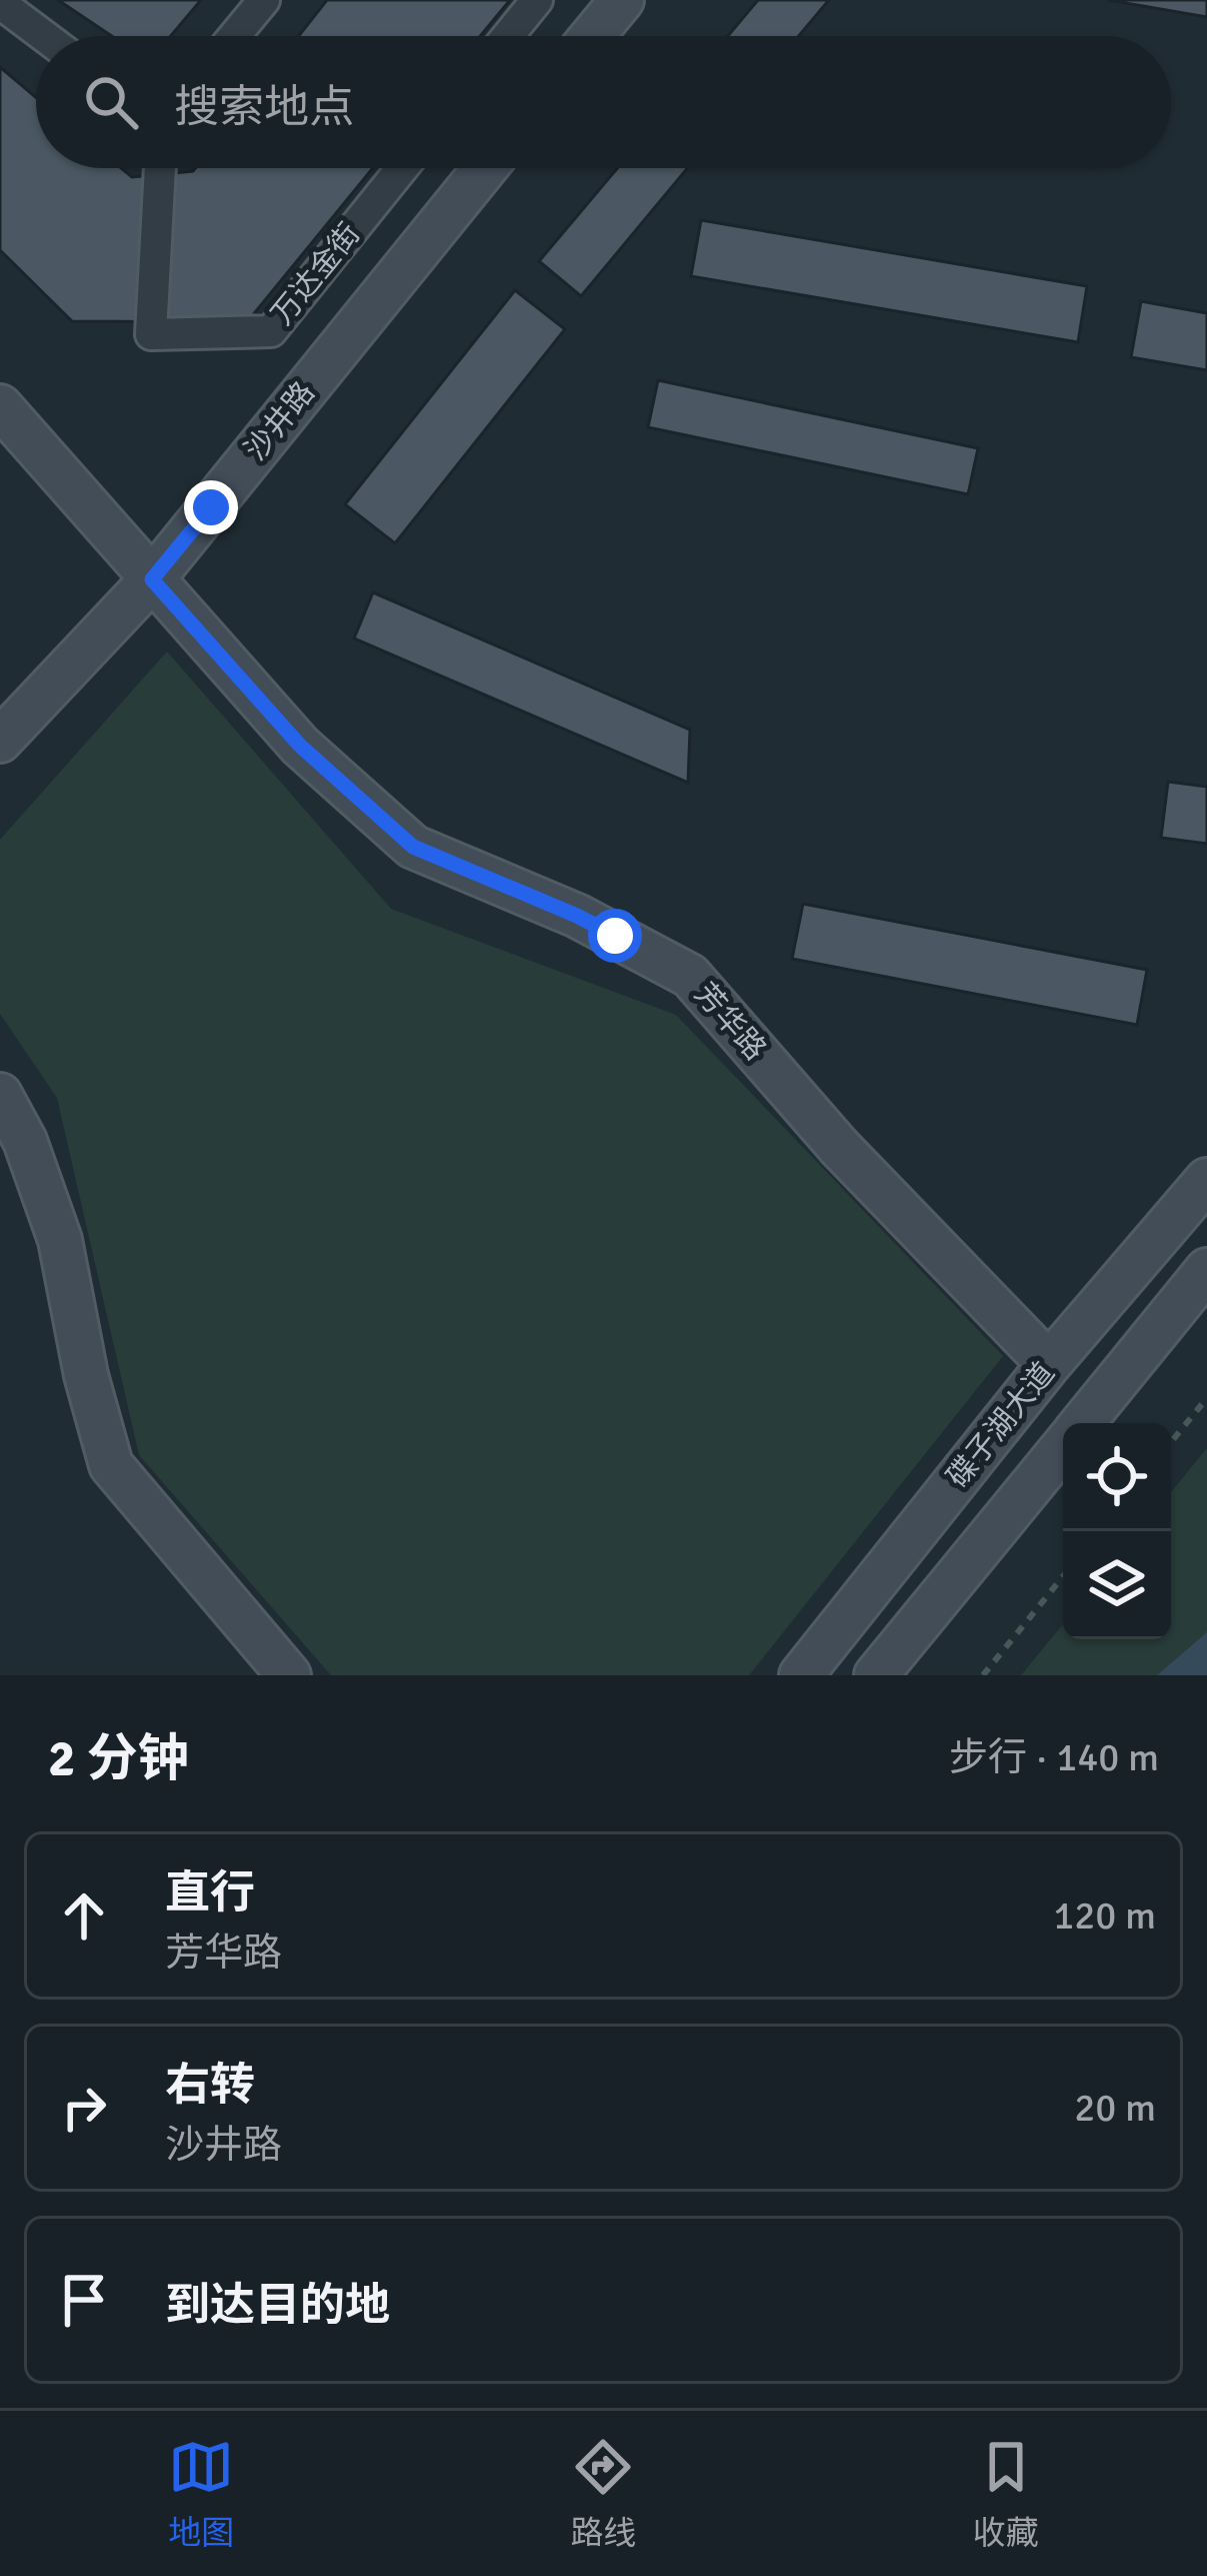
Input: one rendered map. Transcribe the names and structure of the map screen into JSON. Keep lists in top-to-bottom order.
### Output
{
  "streets": {
    "street": [
      "万达金街",
      "沙井路",
      "芳华路",
      "碟子湖大道"
    ]
  },
  "crossings": [
    ["沙井路", "芳华路"],
    ["芳华路", "碟子湖大道"]
  ],
  "page": {
    "search": "搜索地点",
    "heading": ["2 分钟", "步行 · 140 m"],
    "list": [
      ["直行", "芳华路", "120 m"],
      ["右转", "沙井路", "20 m"],
      "到达目的地"
    ],
    "nav": ["地图", "路线", "收藏"]
  }
}
